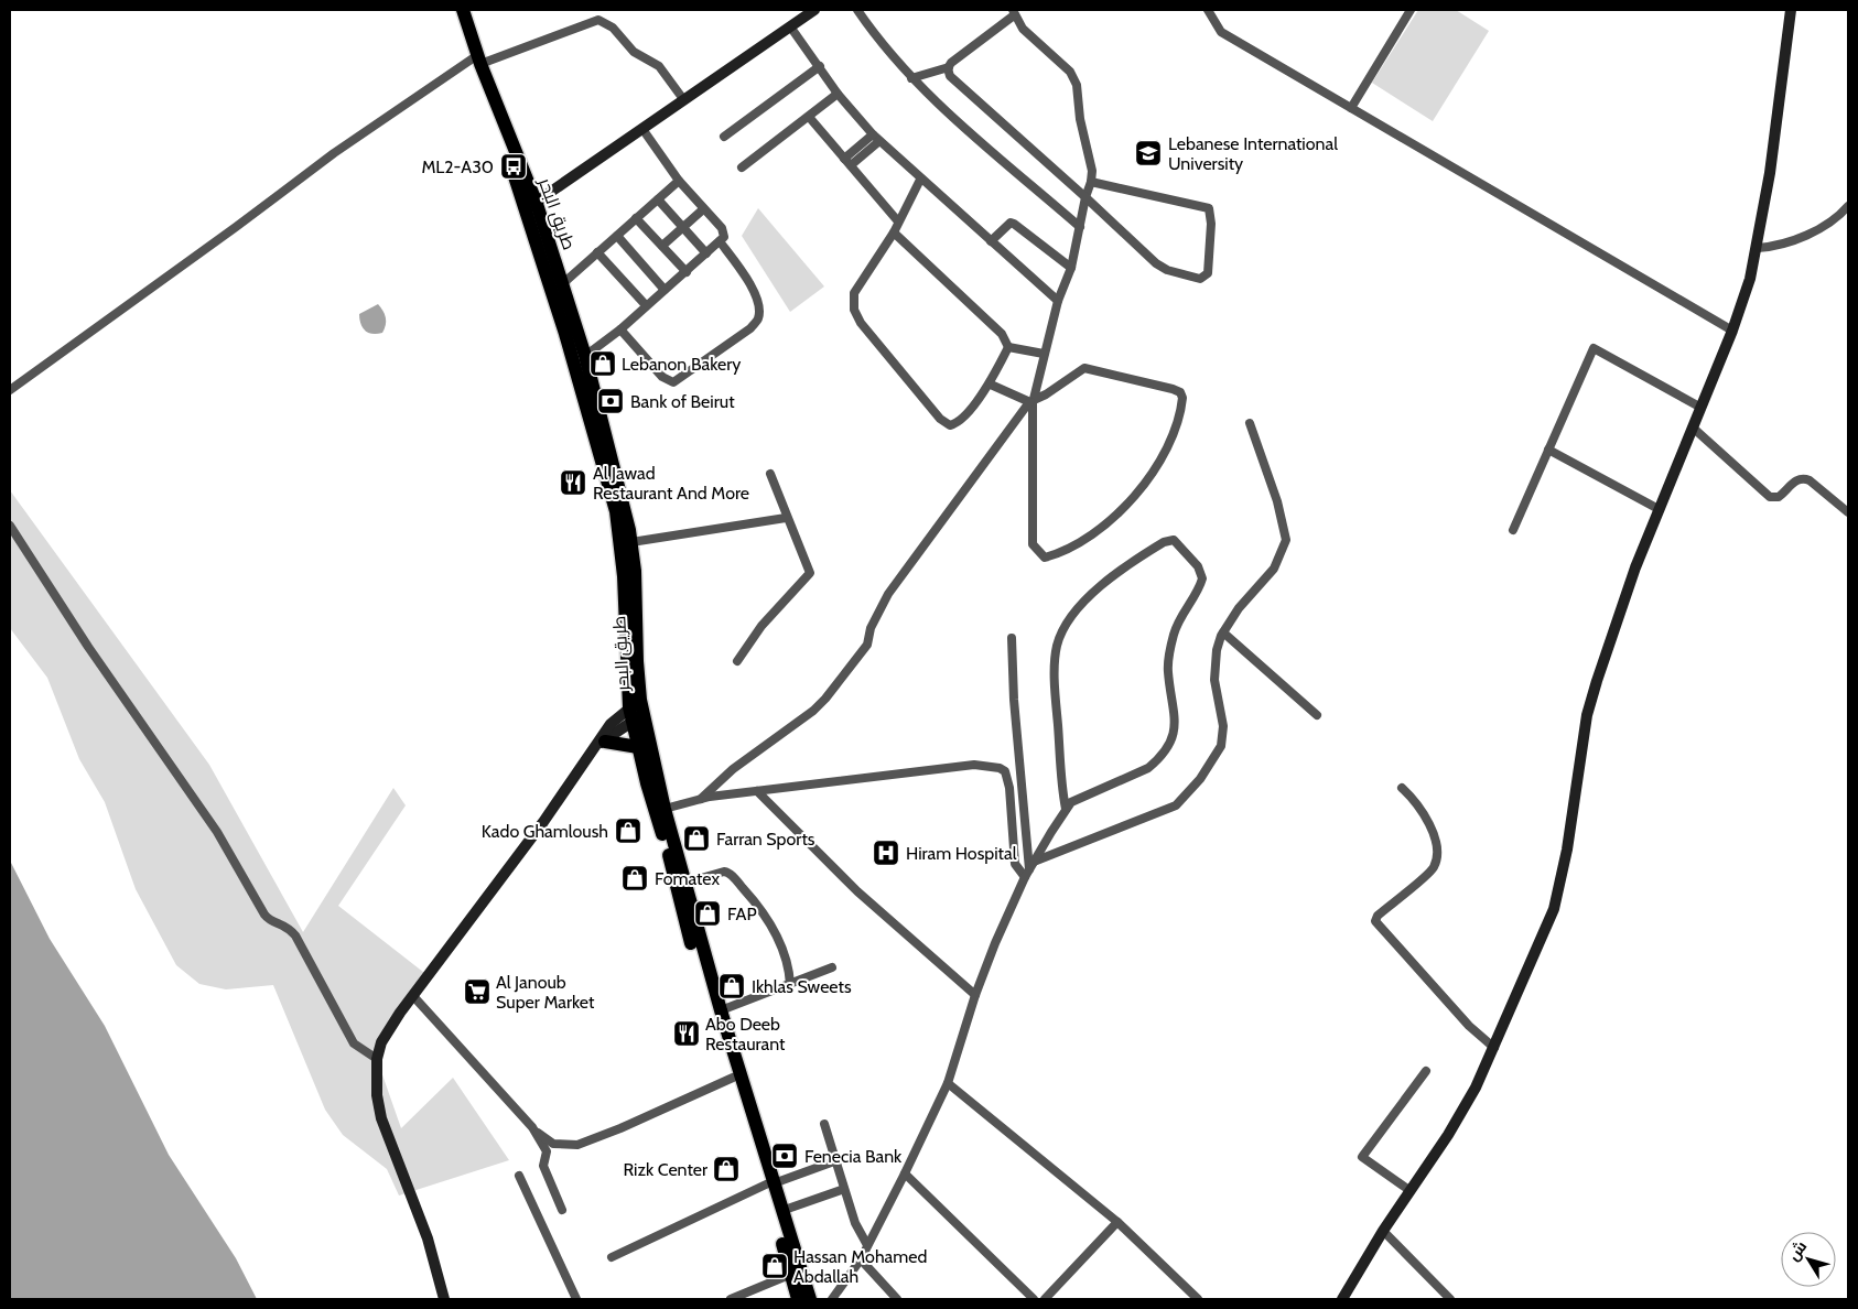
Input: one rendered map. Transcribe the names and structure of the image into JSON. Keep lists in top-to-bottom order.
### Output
{
  "streets": {
    "highway": ["طريق البحر"]
  },
  "places": {
    "school or university": ["Lebanese International University"],
    "bus stop": ["ML2-A30"],
    "shop": [
      "Lebanon Bakery",
      "Kado Ghamloush",
      "Farran Sports",
      "Fomatex",
      "FAP",
      "Ikhlas Sweets",
      "Rizk Center",
      "Hassan Mohamed Abdallah"
    ],
    "bank": ["Bank of Beirut", "Fenecia Bank"],
    "restaurant": ["Al Jawad Restaurant And More", "Abo Deeb Restaurant"],
    "hospital": ["Hiram Hospital"],
    "supermarket": ["Al Janoub Super Market"]
  },
  "north": "top left"
}
